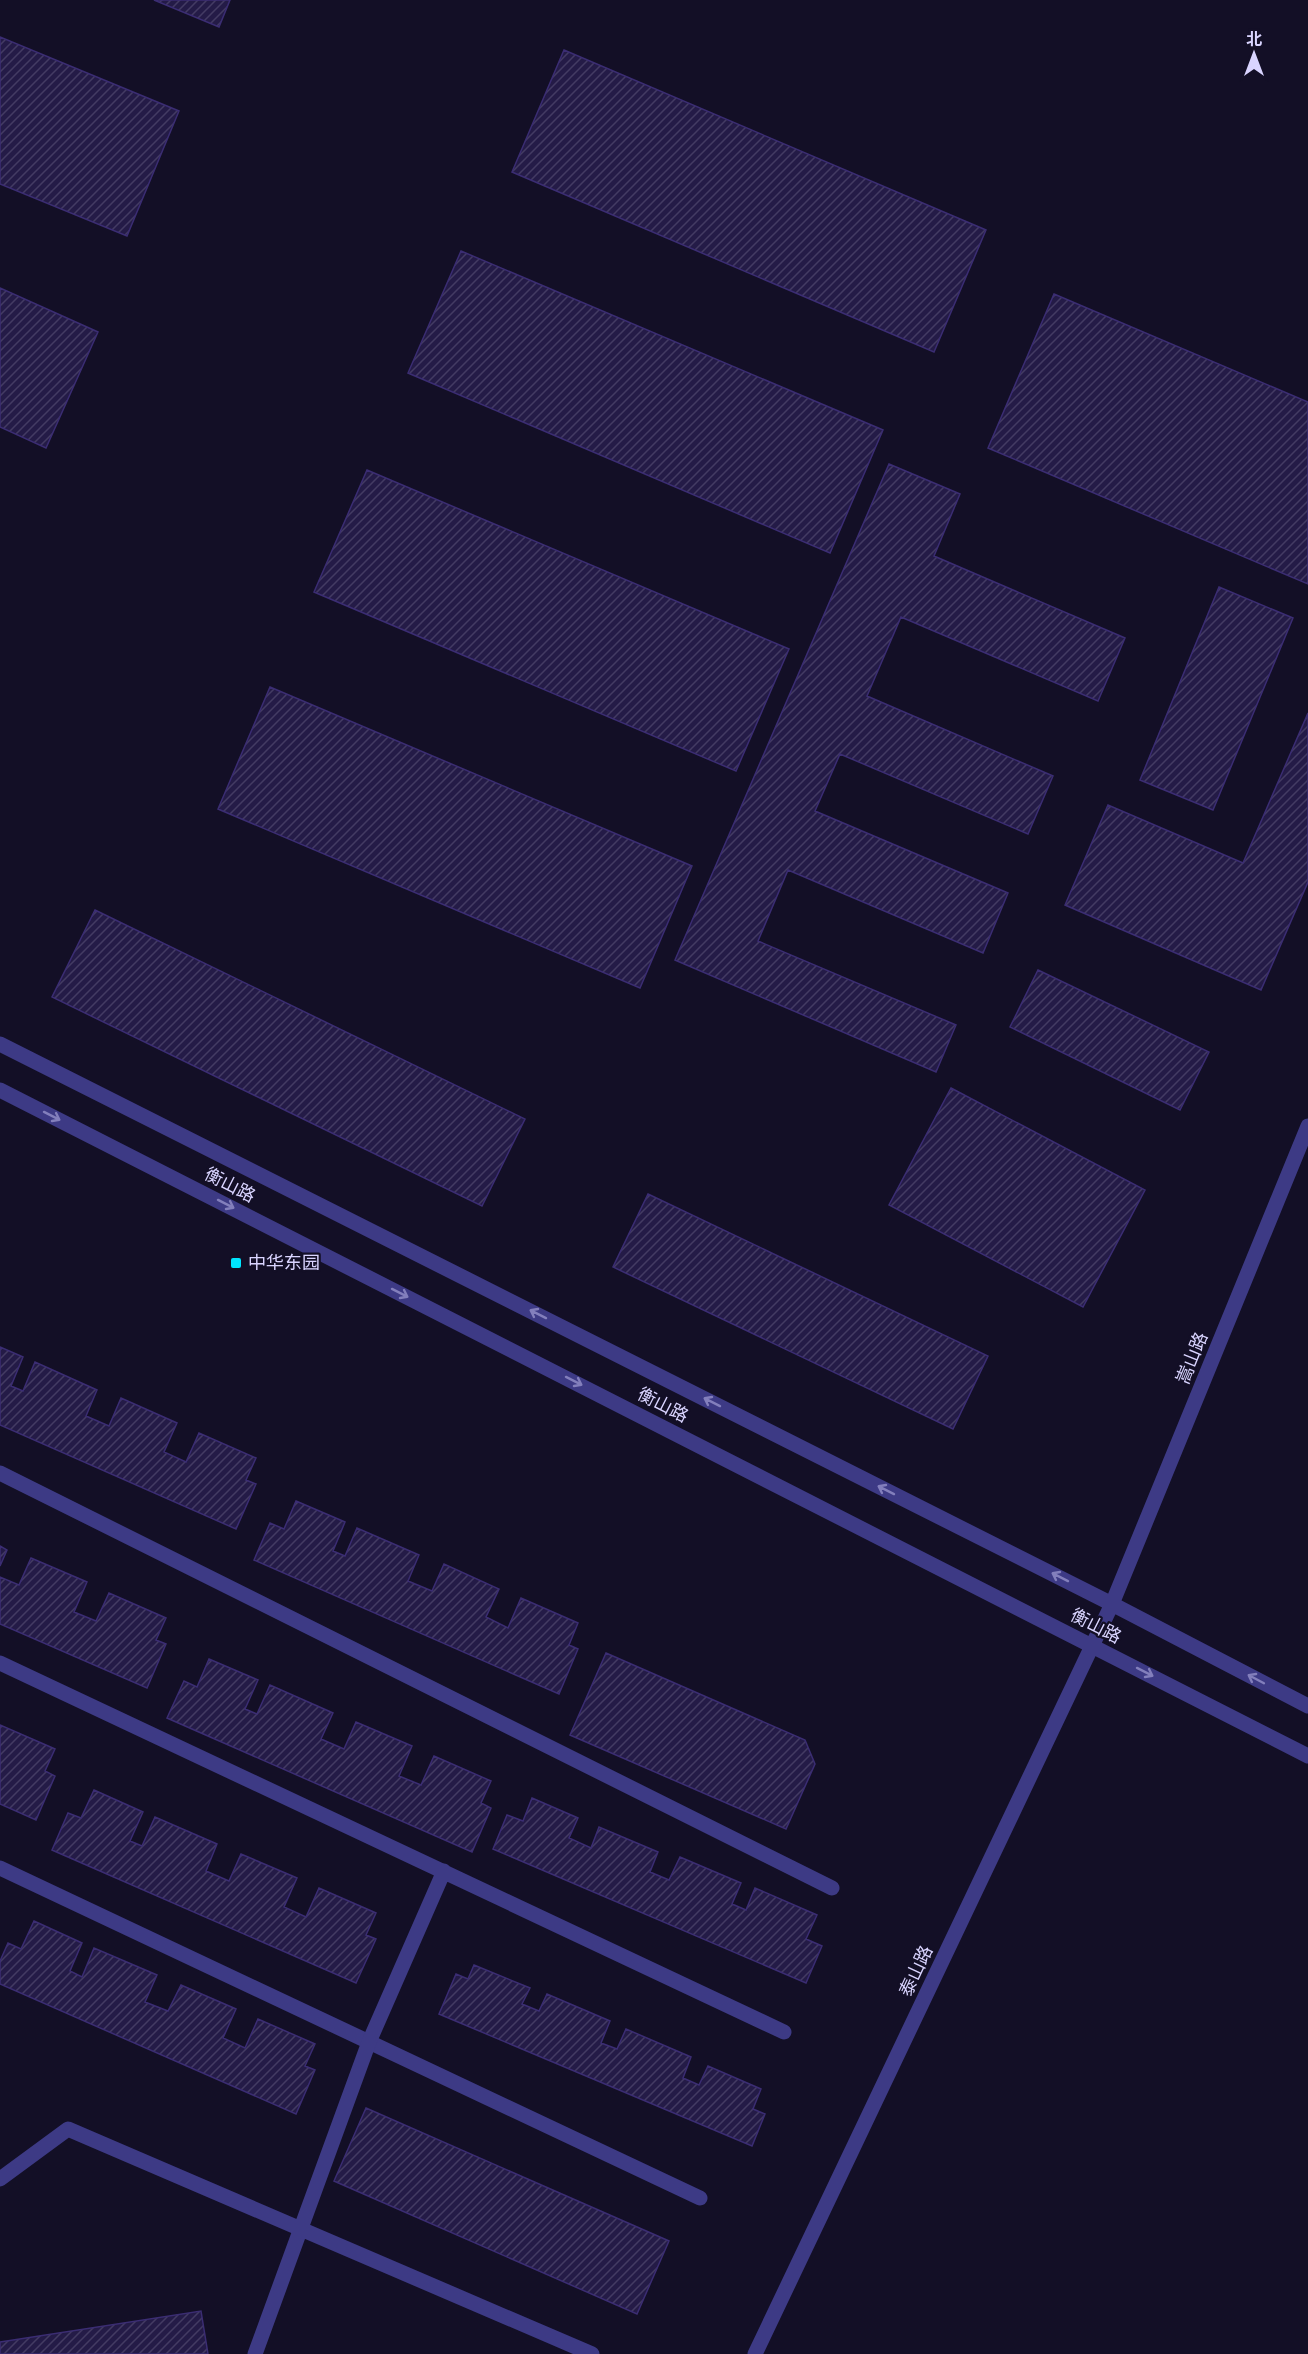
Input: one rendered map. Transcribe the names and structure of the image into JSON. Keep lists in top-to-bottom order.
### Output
{
  "streets": {
    "street": ["衡山路", "嵩山路", "泰山路"]
  },
  "crossings": [
    ["衡山路", "嵩山路"],
    ["衡山路", "泰山路"],
    ["嵩山路", "泰山路"]
  ],
  "places": {
    "transit": ["中华东园"]
  },
  "north": "top"
}
